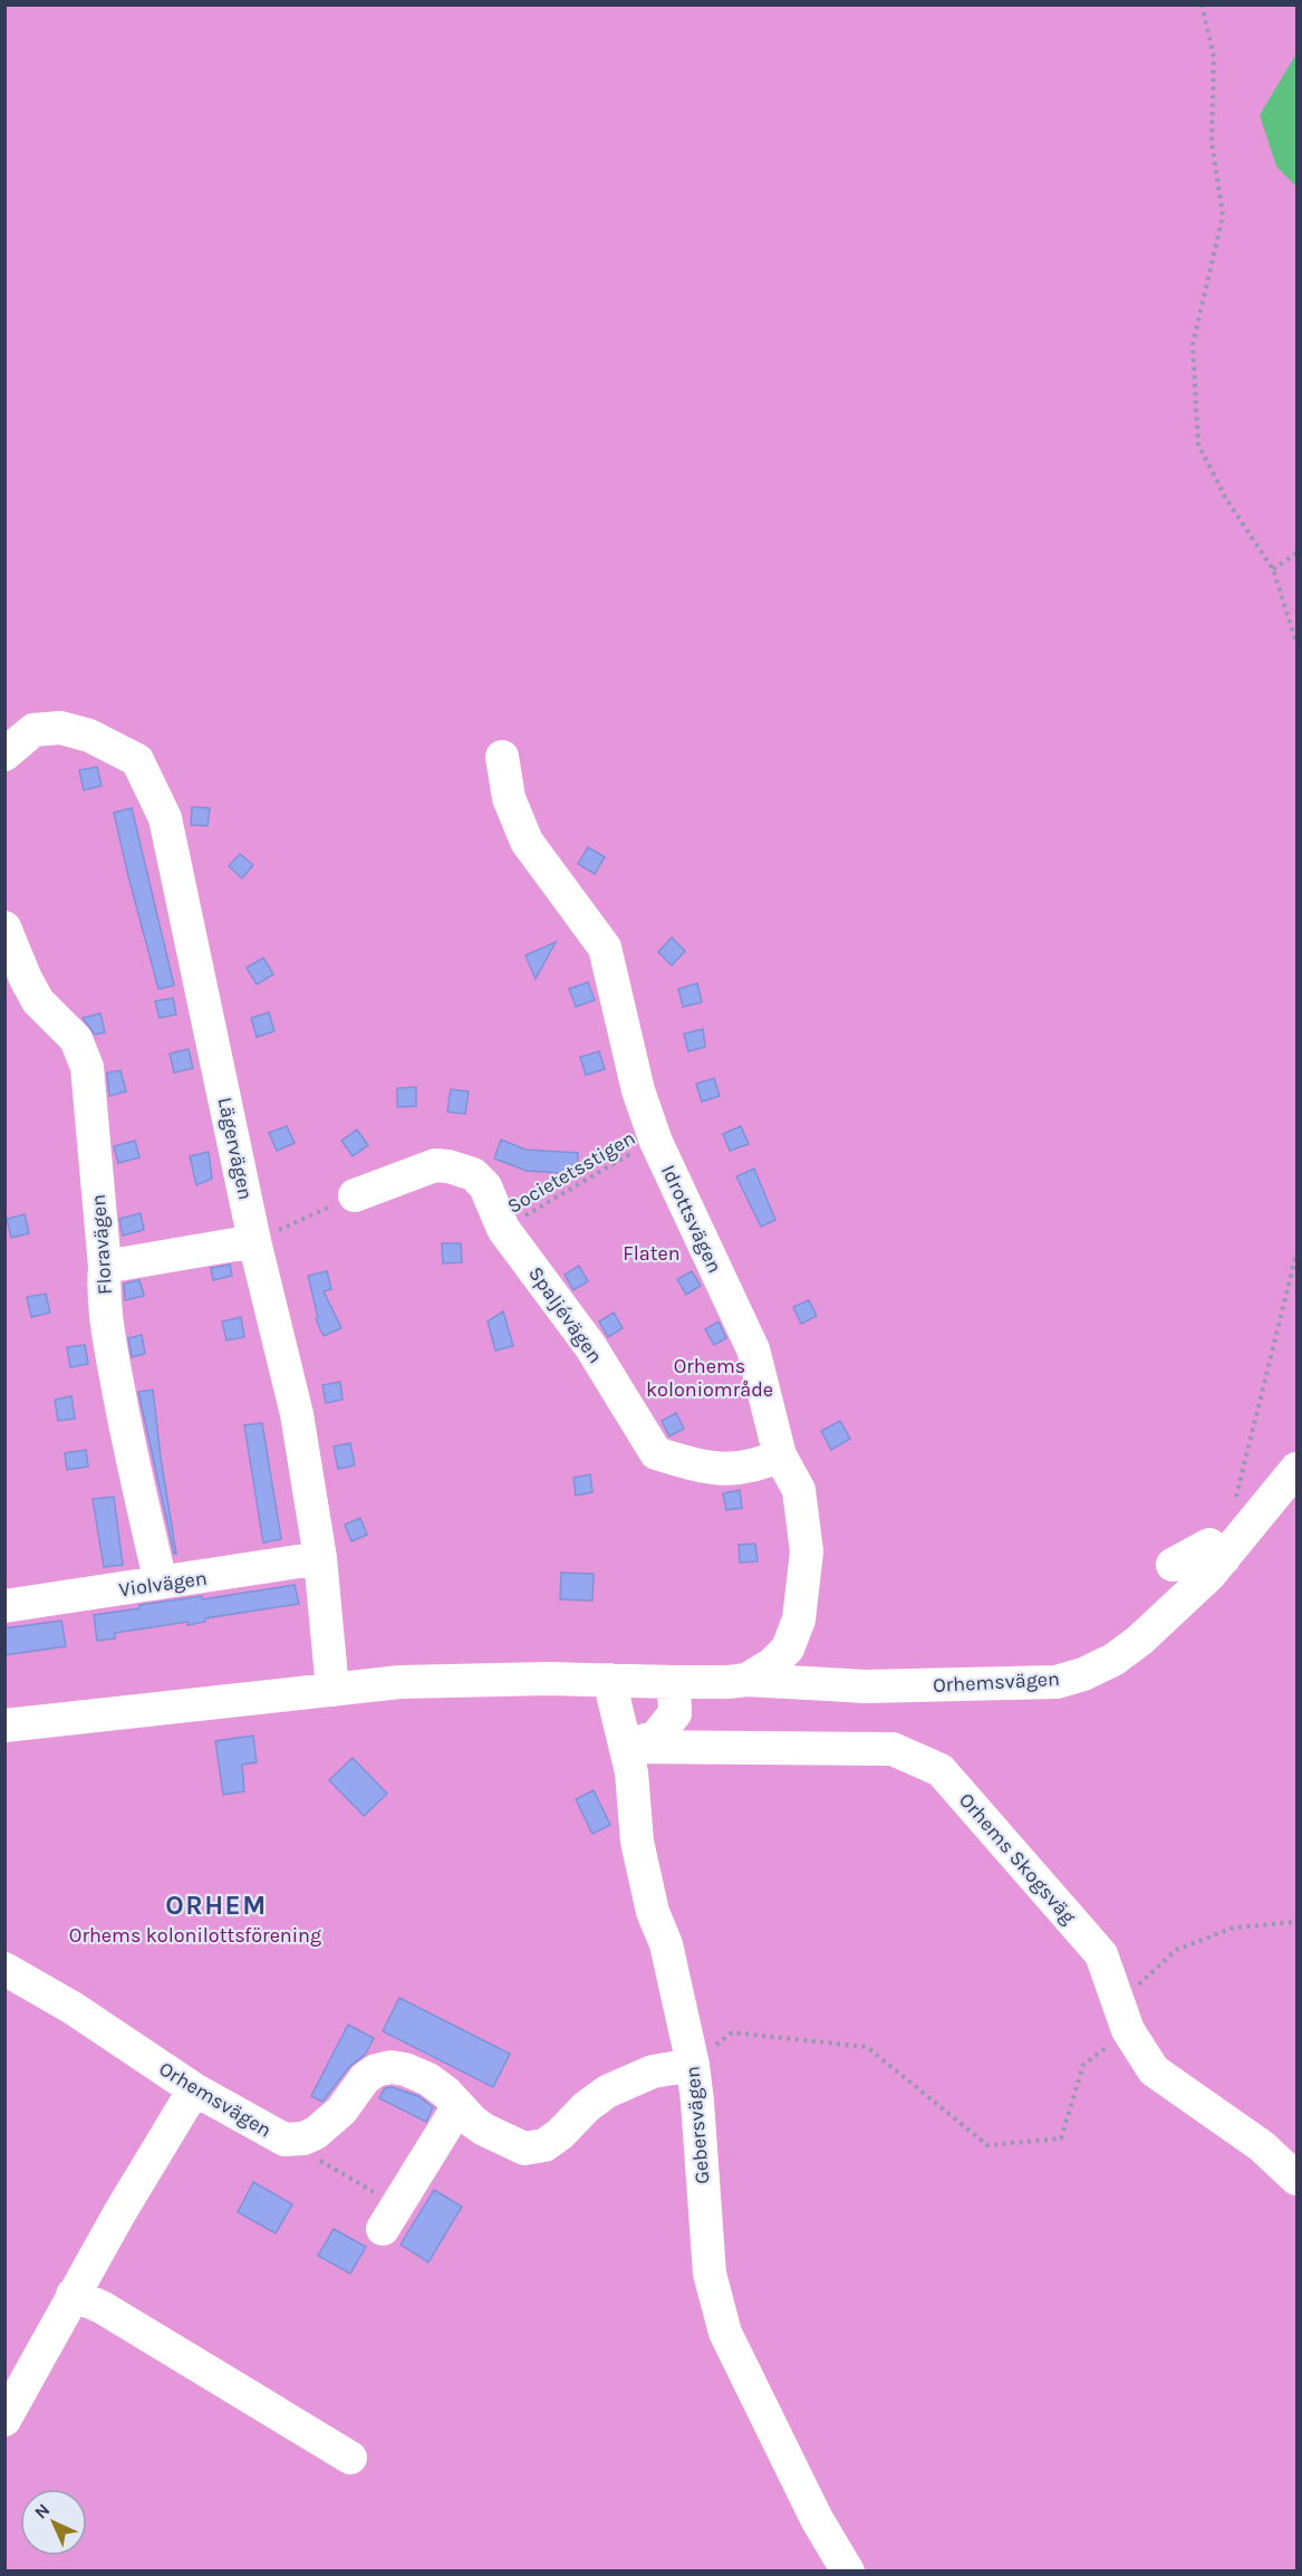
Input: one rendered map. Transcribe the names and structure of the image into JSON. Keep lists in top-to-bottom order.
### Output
{
  "streets": {
    "street": [
      "Lägervägen",
      "Idrottsvägen",
      "Floravägen",
      "Spaljévägen",
      "Violvägen",
      "Orhemsvägen",
      "Orhems Skogsväg",
      "Gebersvägen"
    ],
    "path": ["Societetsstigen"]
  },
  "crossings": [
    ["Lägervägen", "Violvägen"],
    ["Lägervägen", "Orhemsvägen"],
    ["Societetsstigen", "Idrottsvägen"],
    ["Societetsstigen", "Spaljévägen"],
    ["Idrottsvägen", "Spaljévägen"],
    ["Idrottsvägen", "Orhemsvägen"],
    ["Floravägen", "Violvägen"],
    ["Orhemsvägen", "Gebersvägen"],
    ["Orhems Skogsväg", "Gebersvägen"]
  ],
  "districts": ["ORHEM"],
  "parks": ["Flaten", "Orhems koloniområde", "Orhems kolonilottsförening"],
  "north": "top left"
}
